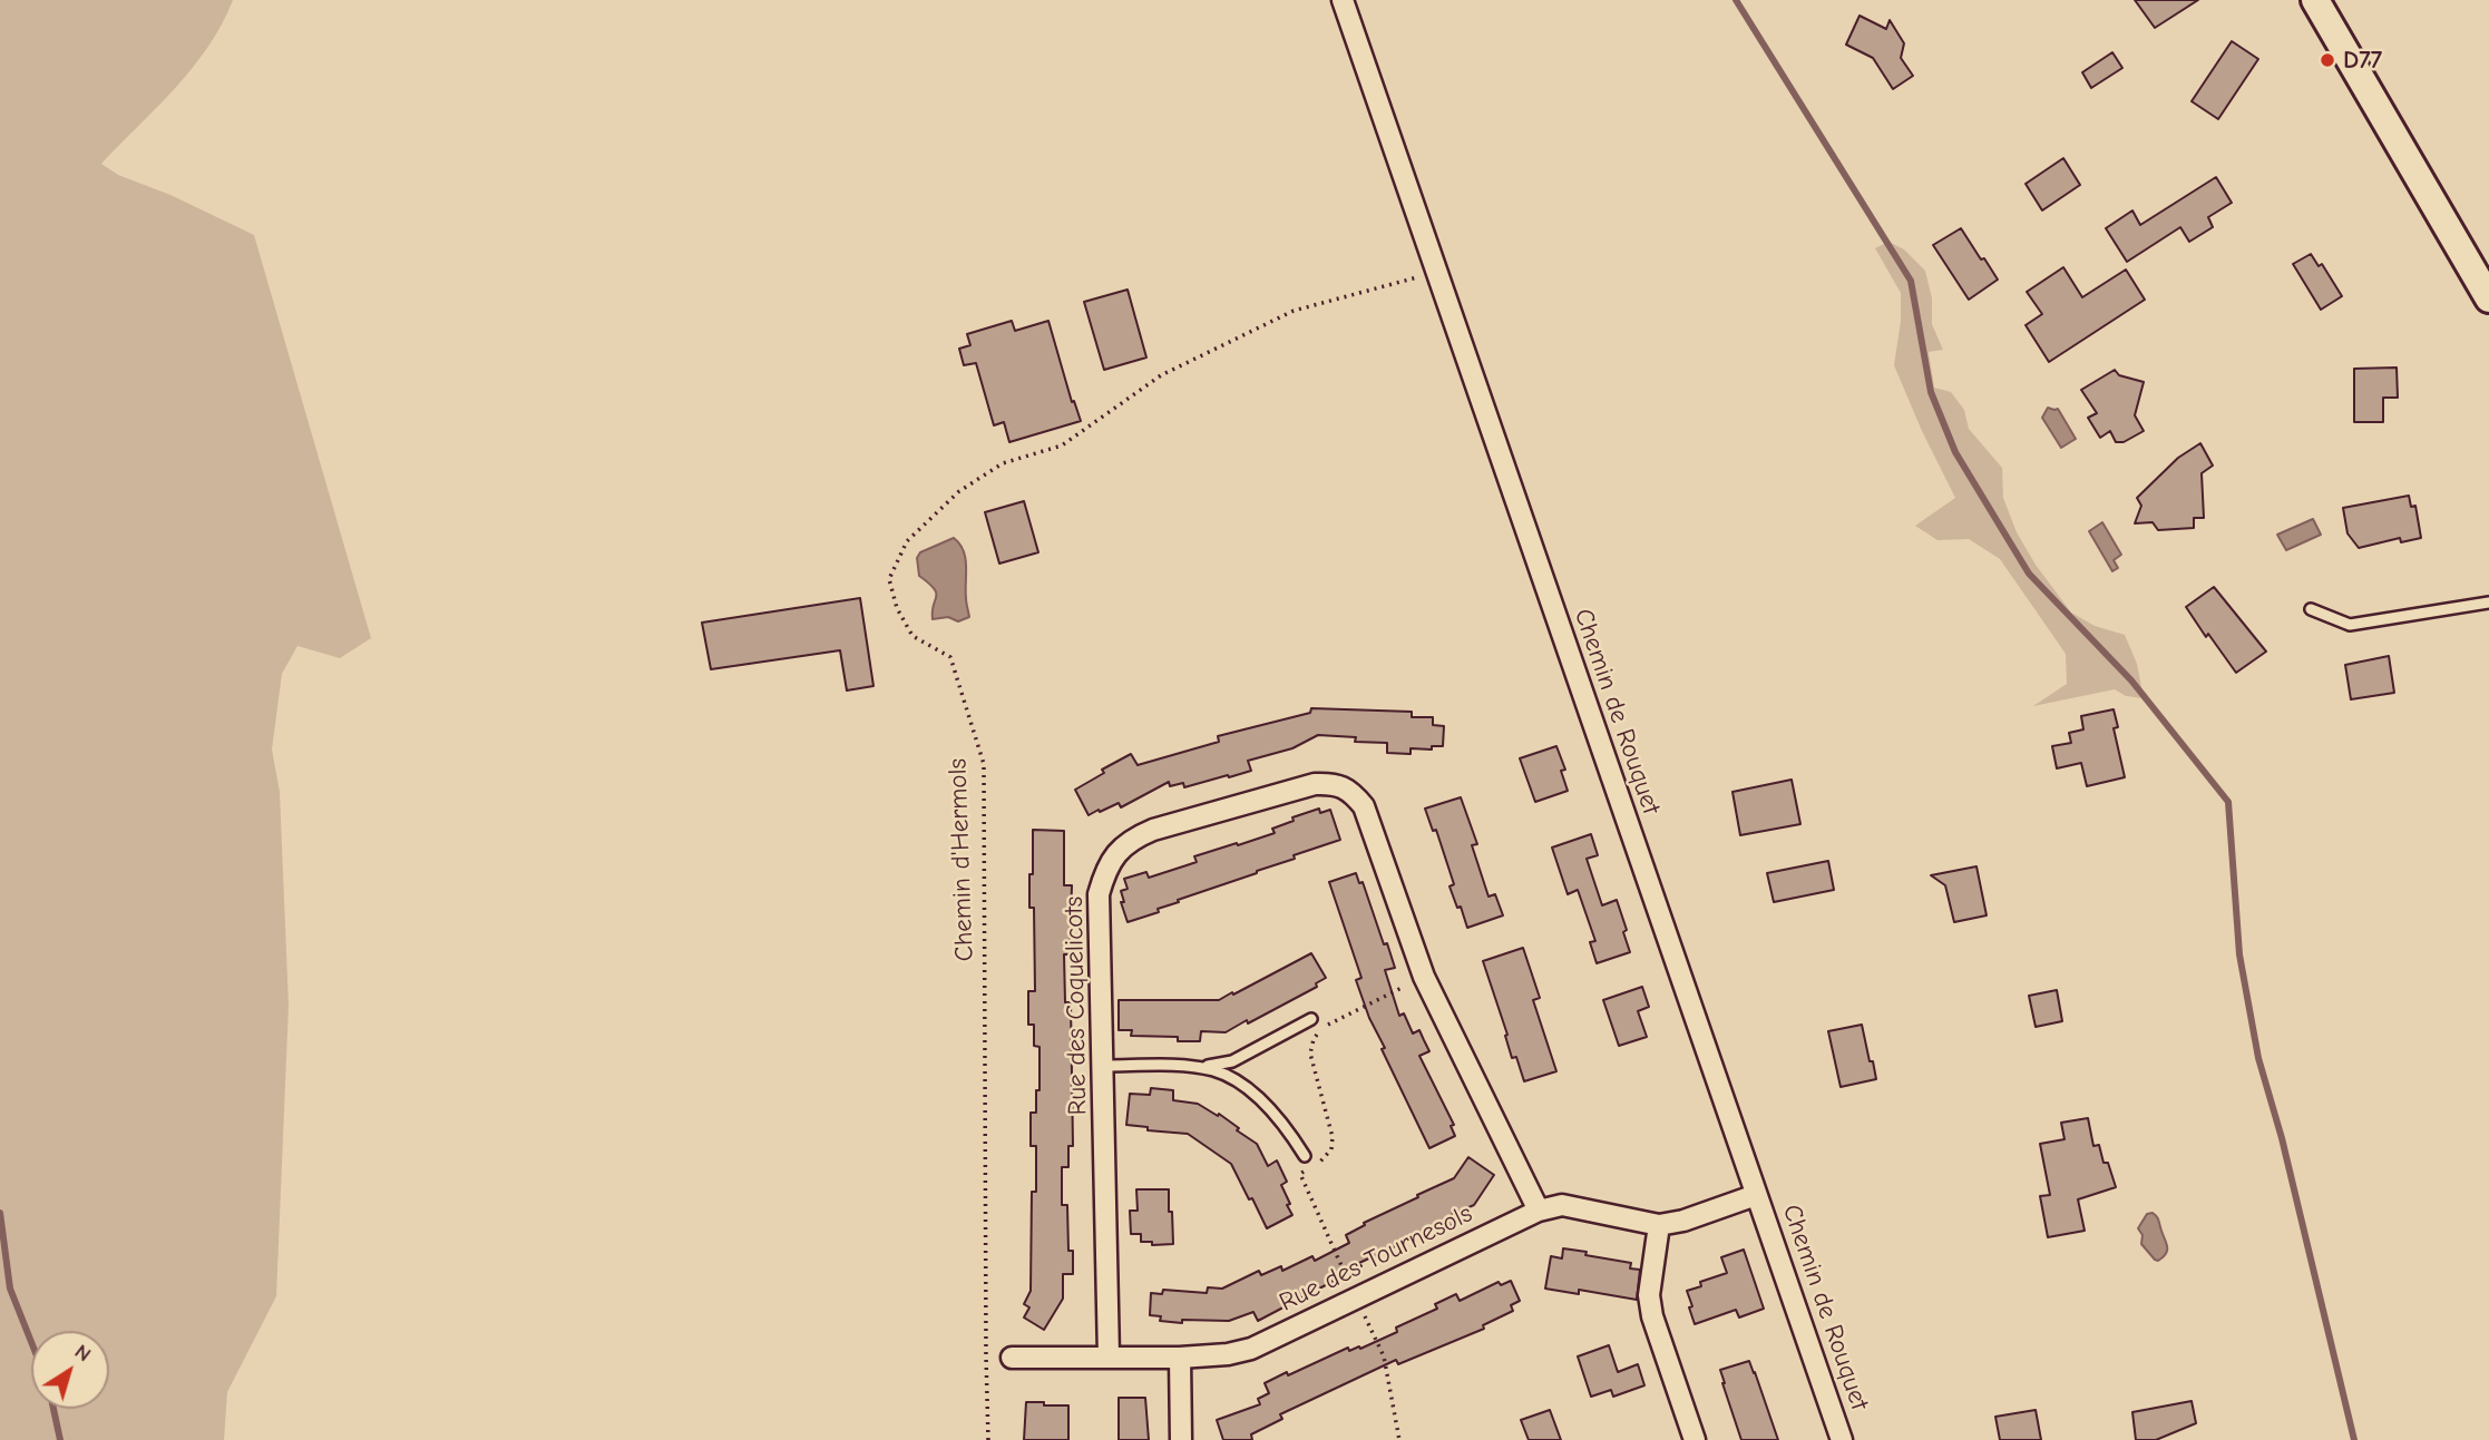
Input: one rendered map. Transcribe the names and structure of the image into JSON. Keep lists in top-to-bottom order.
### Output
{
  "streets": {
    "street": ["Chemin de Rouquet", "Rue des Coquelicots", "Rue des Tournesols"],
    "path": ["Chemin d'Hermols"]
  },
  "crossings": [
    ["Chemin de Rouquet", "Chemin d'Hermols"],
    ["Chemin de Rouquet", "Rue des Tournesols"],
    ["Rue des Coquelicots", "Rue des Tournesols"]
  ],
  "places": ["D77"],
  "north": "top right"
}
